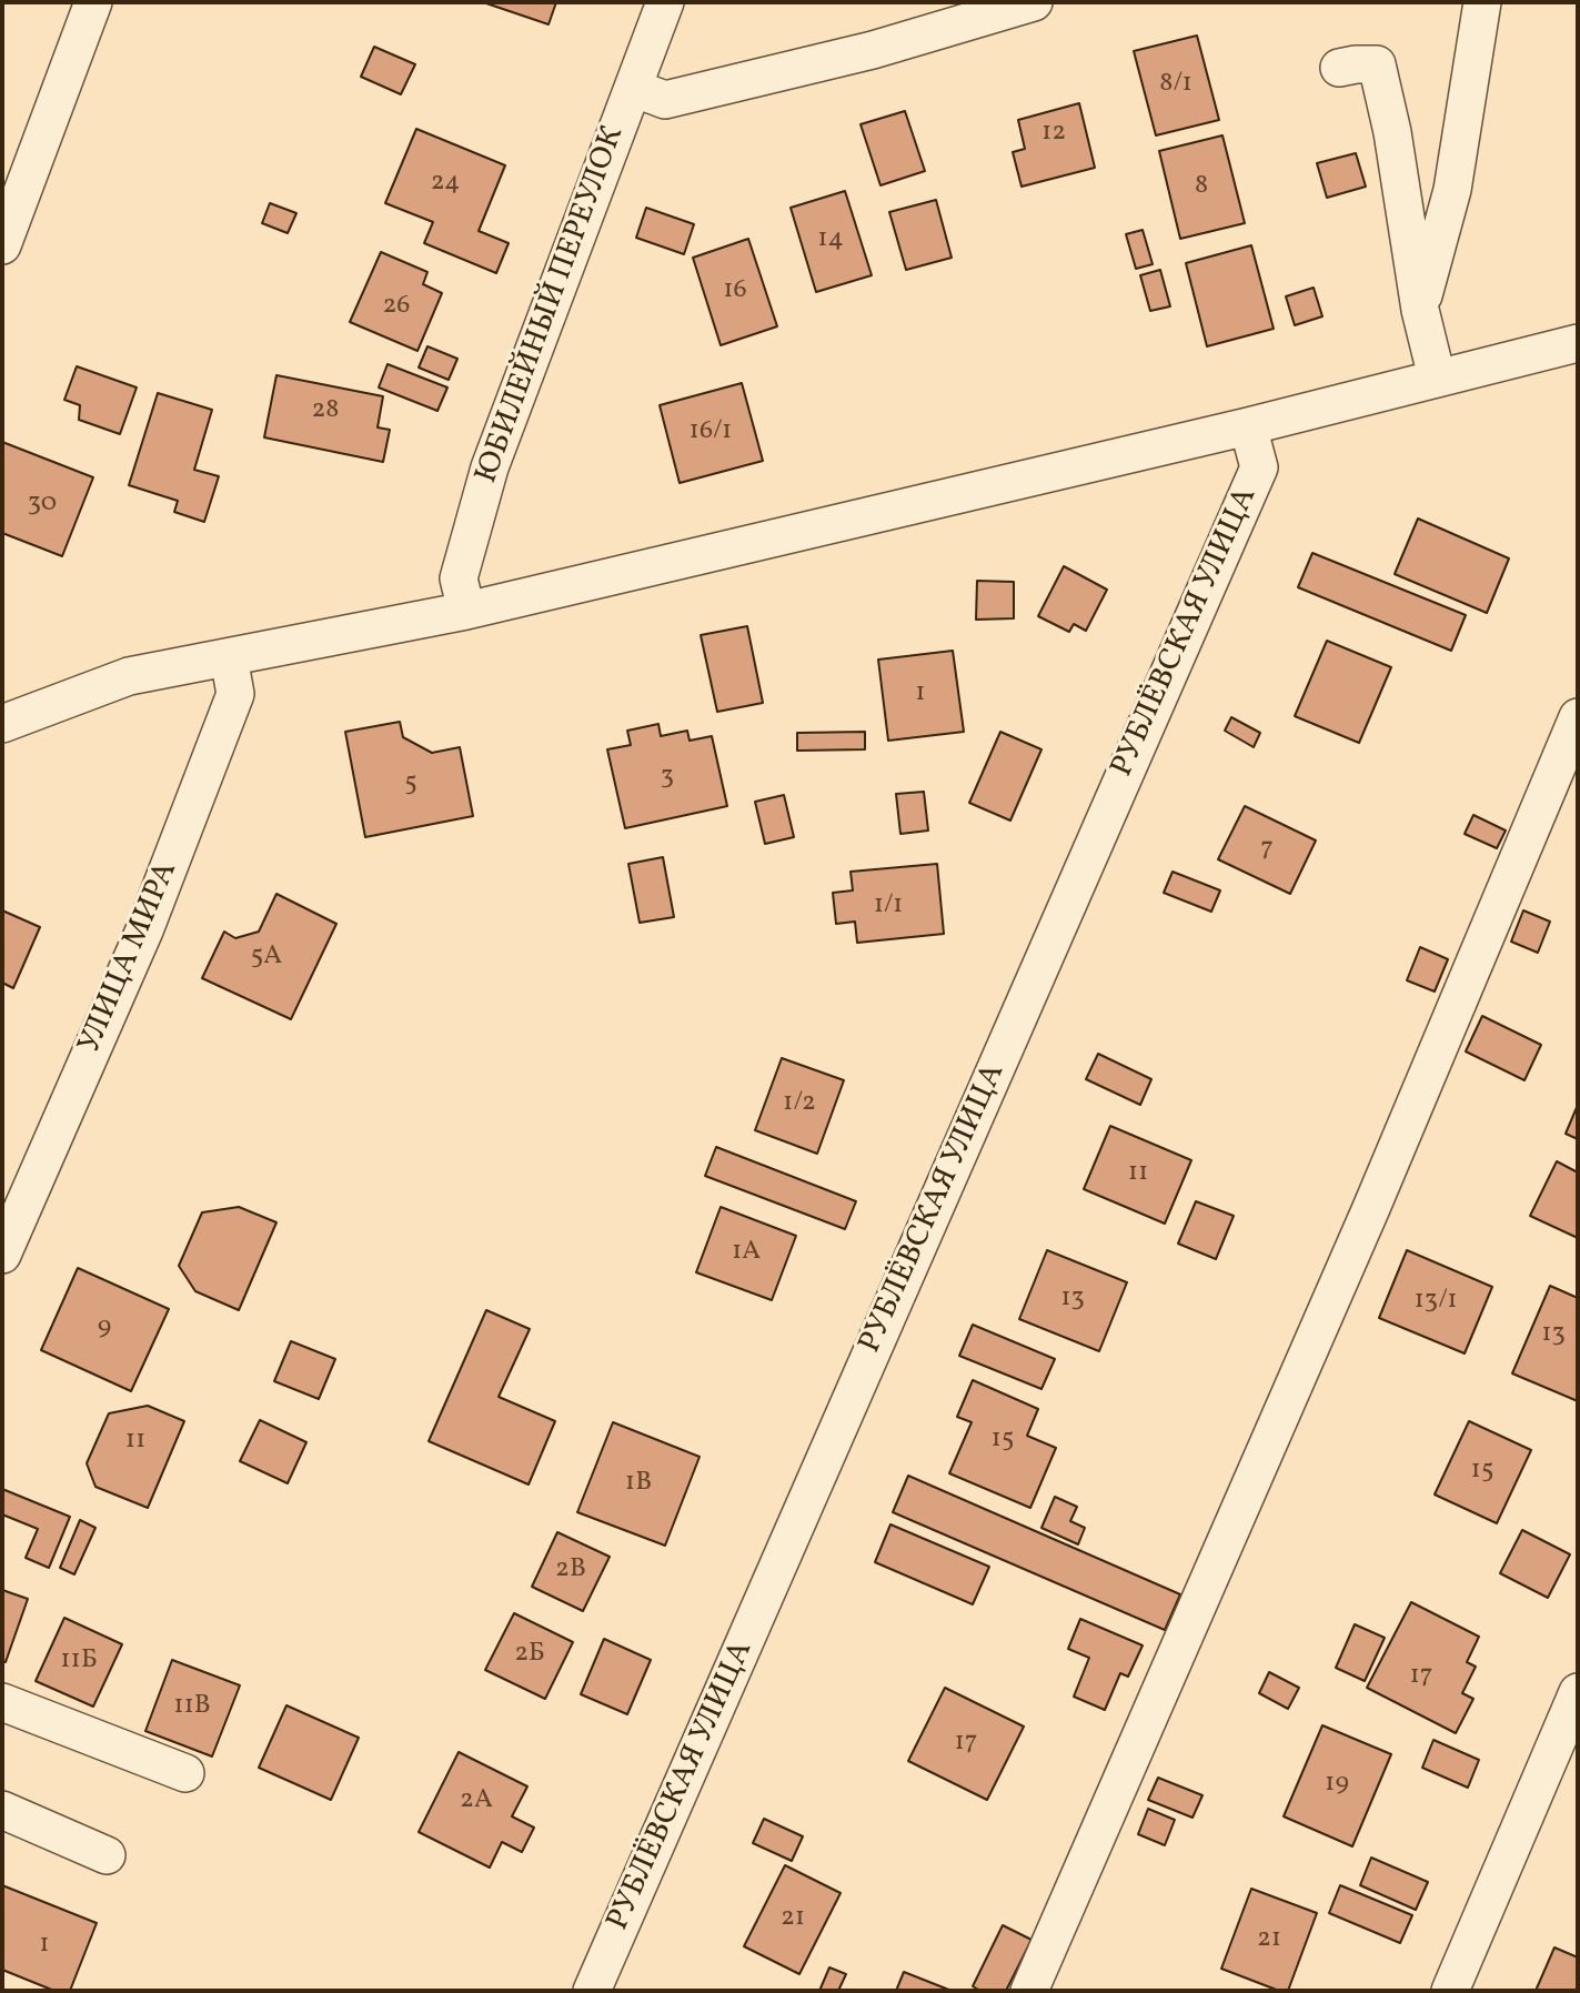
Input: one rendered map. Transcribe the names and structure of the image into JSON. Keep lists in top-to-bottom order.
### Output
{
  "streets": {
    "street": ["ЮБИЛЕЙНЫЙ ПЕРЕУЛОК", "РУБЛЁВСКАЯ УЛИЦА", "УЛИЦА МИРА"]
  },
  "house_numbers": [
    "8/1",
    "12",
    "24",
    "8",
    "14",
    "16",
    "26",
    "28",
    "16/1",
    "30",
    "1",
    "3",
    "5",
    "7",
    "1/1",
    "5А",
    "1/2",
    "11",
    "1А",
    "13",
    "13/1",
    "9",
    "13",
    "15",
    "11",
    "15",
    "1В",
    "2В",
    "2Б",
    "11Б",
    "17",
    "11В",
    "17",
    "19",
    "2А",
    "21",
    "21",
    "1"
  ]
}
